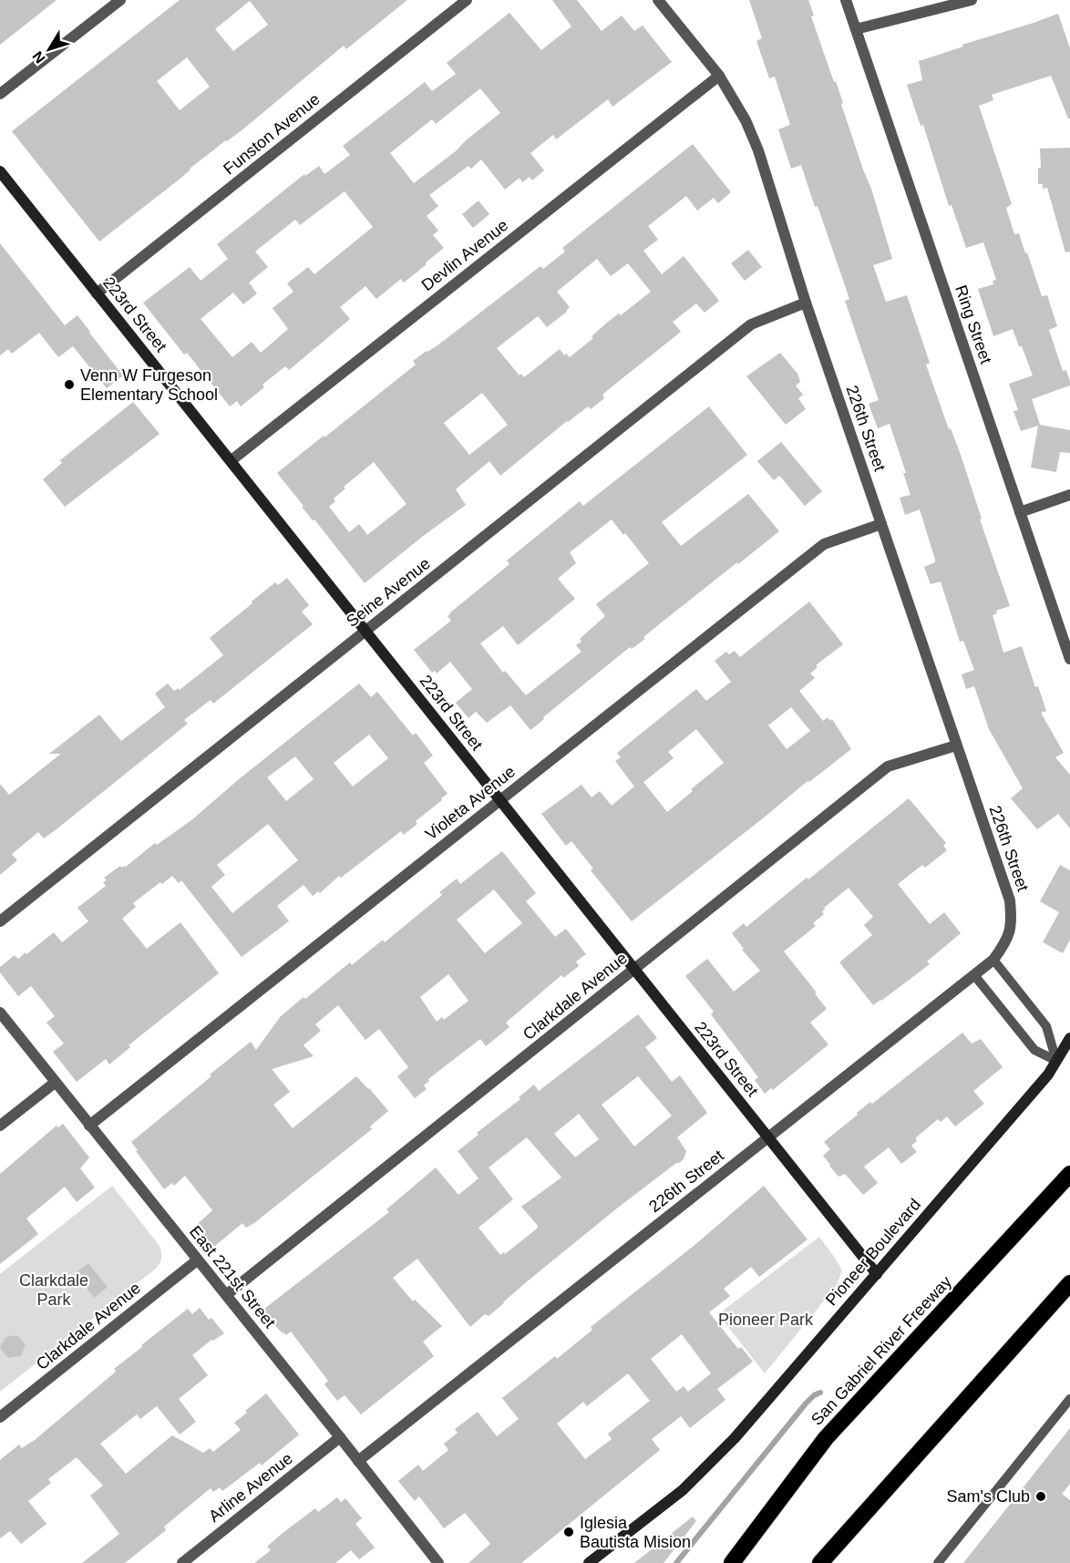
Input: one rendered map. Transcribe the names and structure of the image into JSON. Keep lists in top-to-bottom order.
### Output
{
  "streets": {
    "highway": ["San Gabriel River Freeway"],
    "street": [
      "Funston Avenue",
      "Devlin Avenue",
      "223rd Street",
      "Ring Street",
      "226th Street",
      "Seine Avenue",
      "Violeta Avenue",
      "Clarkdale Avenue",
      "Pioneer Boulevard",
      "East 221st Street",
      "Arline Avenue"
    ]
  },
  "crossings": [
    ["Funston Avenue", "223rd Street"],
    ["Devlin Avenue", "223rd Street"],
    ["Devlin Avenue", "226th Street"],
    ["223rd Street", "226th Street"],
    ["223rd Street", "Seine Avenue"],
    ["223rd Street", "Violeta Avenue"],
    ["223rd Street", "Clarkdale Avenue"],
    ["223rd Street", "Pioneer Boulevard"],
    ["226th Street", "Seine Avenue"],
    ["226th Street", "Violeta Avenue"],
    ["226th Street", "Clarkdale Avenue"],
    ["226th Street", "East 221st Street"],
    ["Violeta Avenue", "East 221st Street"],
    ["Clarkdale Avenue", "East 221st Street"],
    ["East 221st Street", "Arline Avenue"]
  ],
  "parks": ["Clarkdale Park", "Pioneer Park"],
  "places": ["Venn W Furgeson Elementary School", "Sam's Club", "Iglesia Bautista Mision"],
  "north": "bottom left"
}
